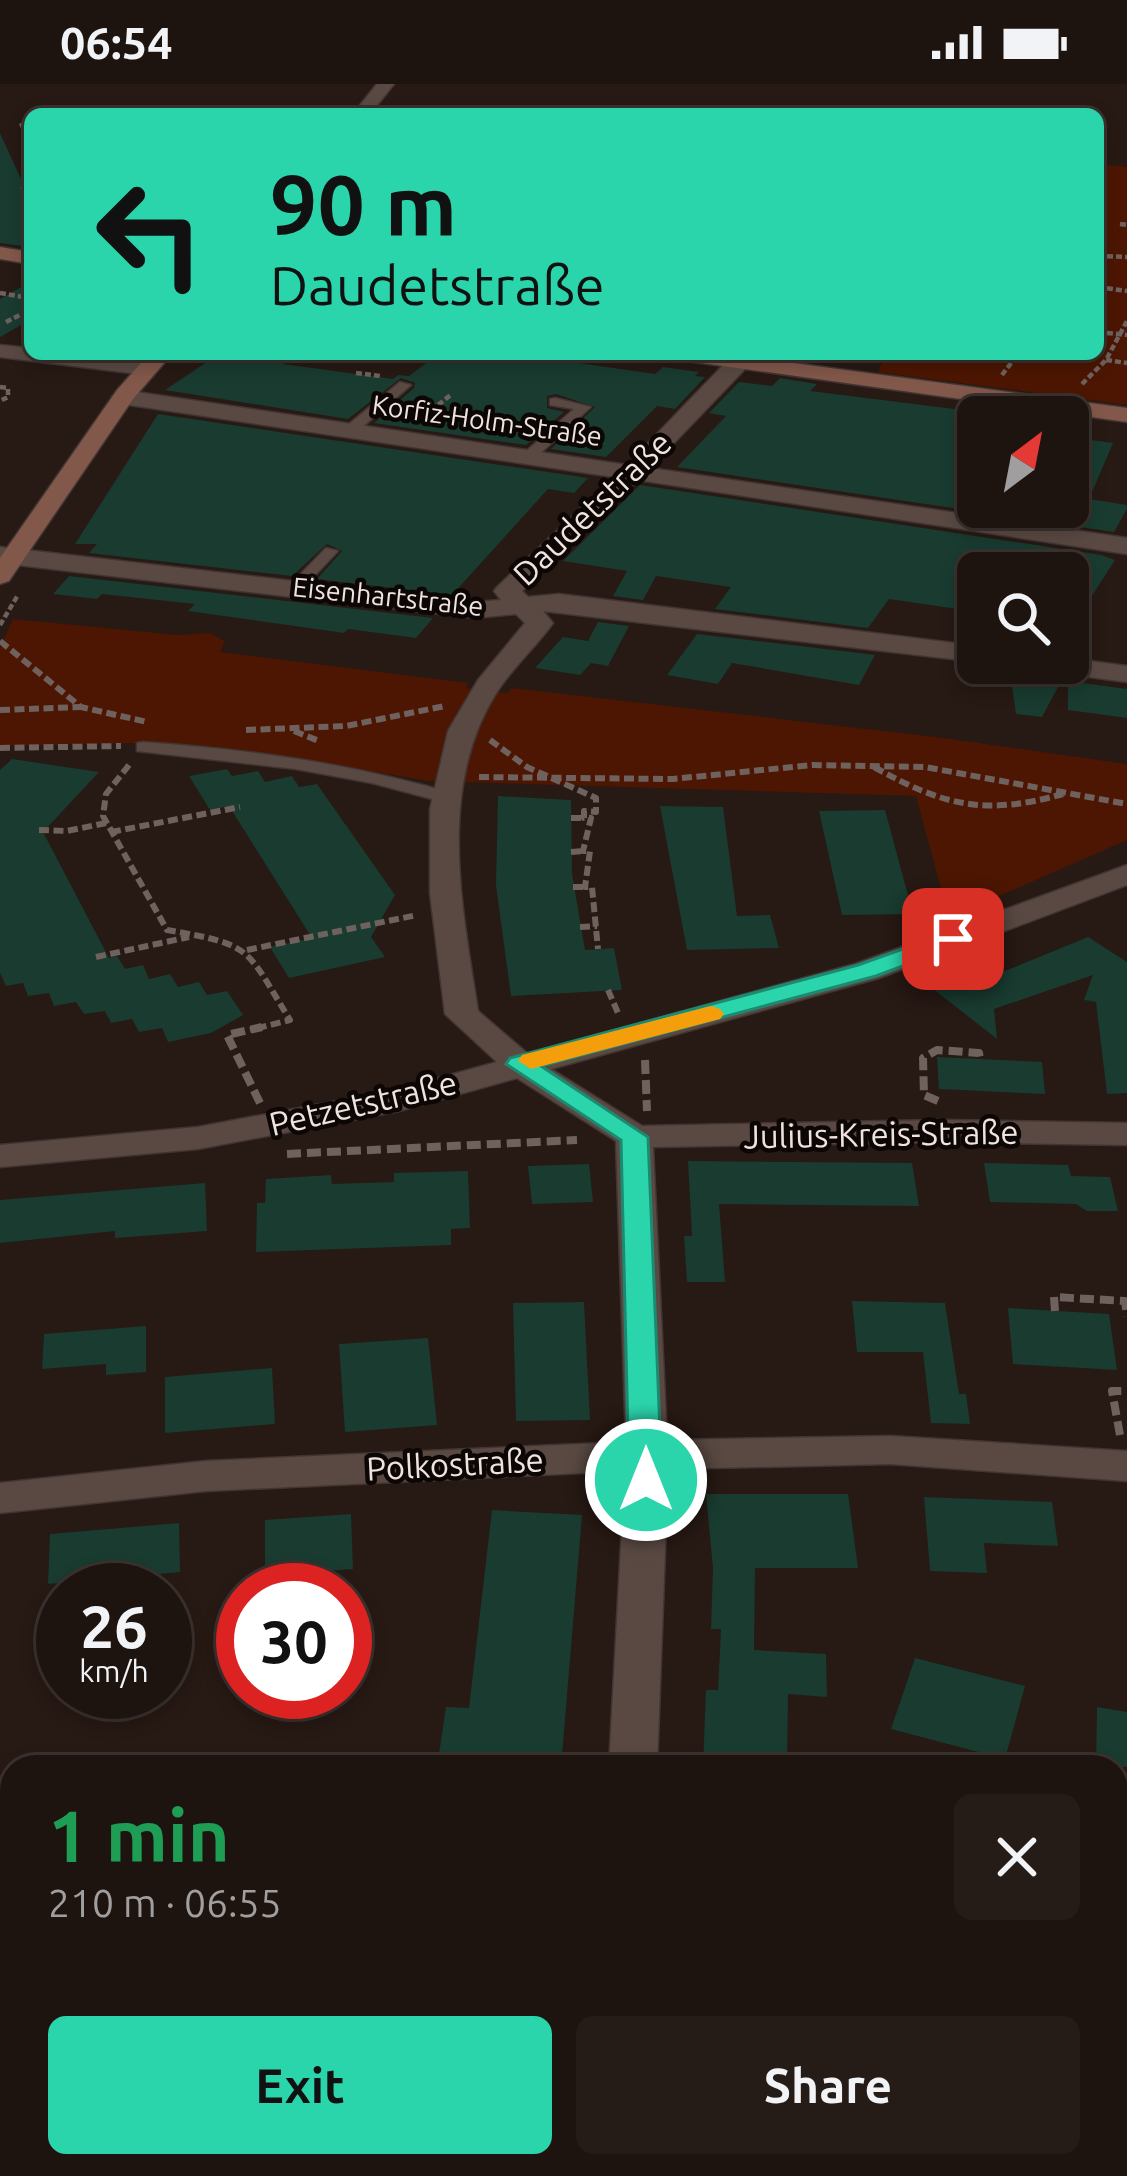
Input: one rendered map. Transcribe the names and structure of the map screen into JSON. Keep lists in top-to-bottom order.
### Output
{
  "streets": {
    "street": [
      "Korfiz-Holm-Straße",
      "Daudetstraße",
      "Eisenhartstraße",
      "Petzetstraße",
      "Julius-Kreis-Straße",
      "Polkostraße"
    ]
  },
  "crossings": [
    ["Korfiz-Holm-Straße", "Daudetstraße"],
    ["Daudetstraße", "Eisenhartstraße"],
    ["Daudetstraße", "Petzetstraße"],
    ["Daudetstraße", "Julius-Kreis-Straße"]
  ],
  "north": "top right",
  "page": {
    "status": "06:54",
    "turn": ["90 m", "Daudetstraße"],
    "speed": "26 km/h",
    "limit": "30",
    "heading": ["1 min", "210 m · 06:55"],
    "buttons": ["Exit", "Share"]
  }
}
